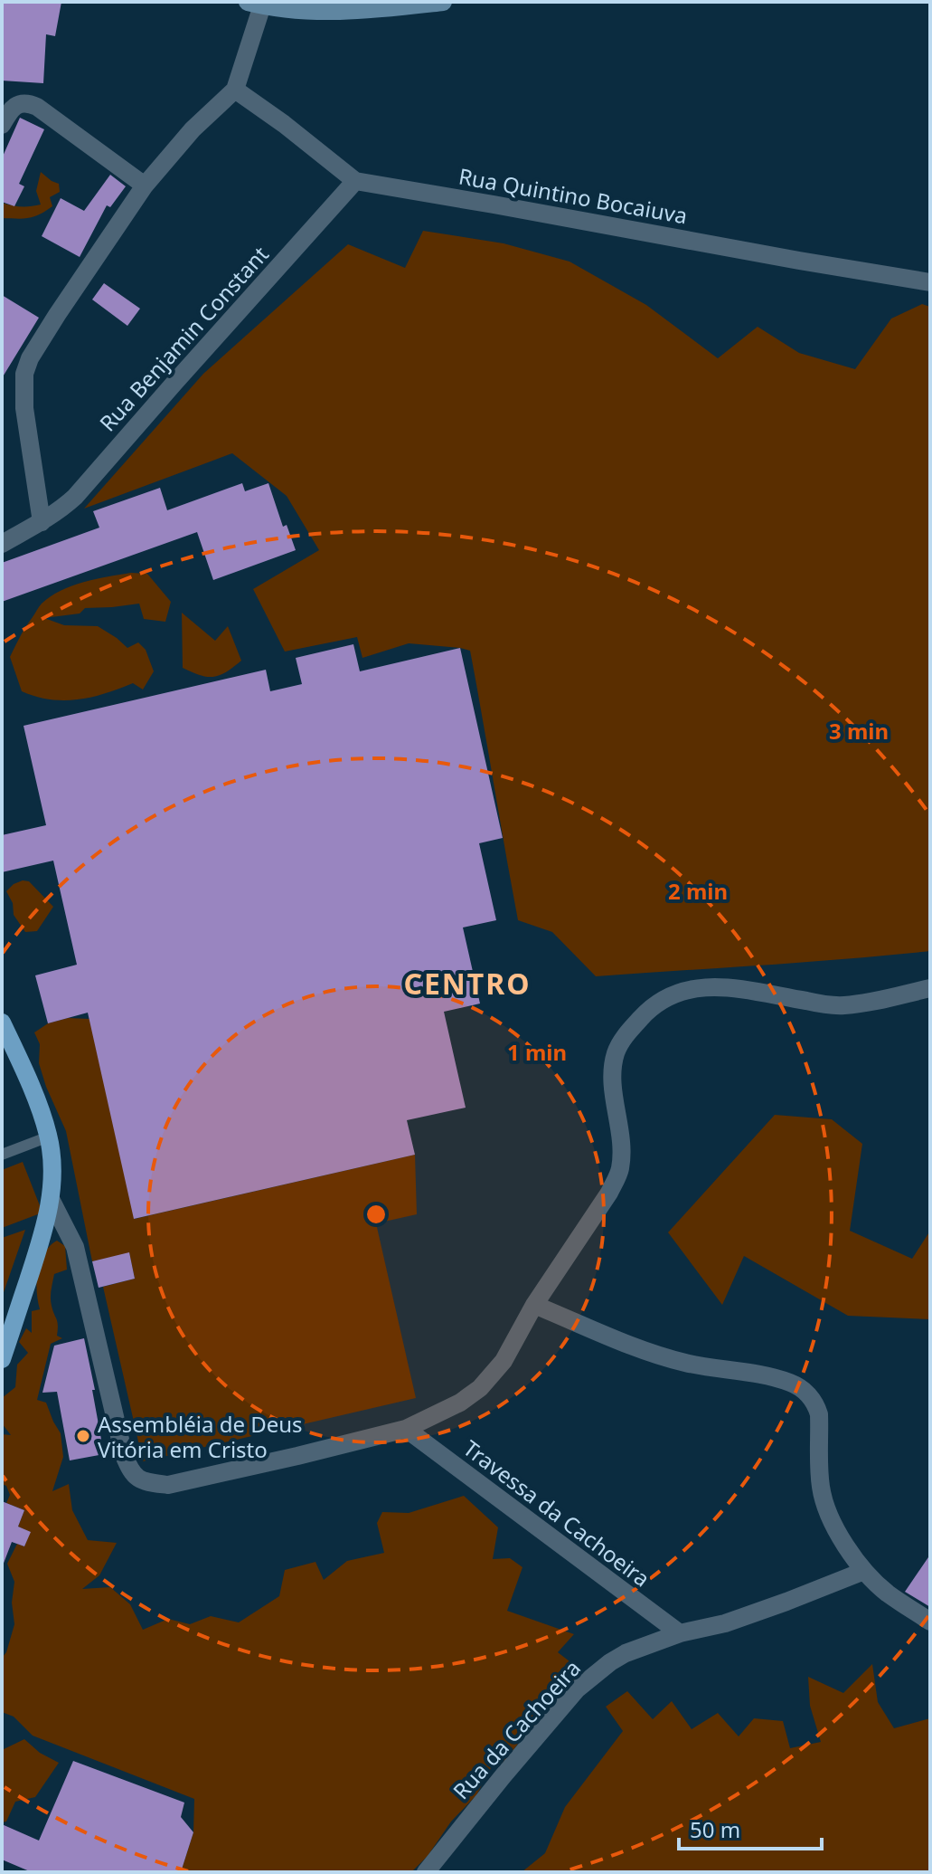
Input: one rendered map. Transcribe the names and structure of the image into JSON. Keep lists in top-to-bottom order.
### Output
{
  "streets": {
    "street": [
      "Rua Quintino Bocaiuva",
      "Rua Benjamin Constant",
      "Travessa da Cachoeira",
      "Rua da Cachoeira"
    ]
  },
  "crossings": [
    ["Rua Quintino Bocaiuva", "Rua Benjamin Constant"],
    ["Travessa da Cachoeira", "Rua da Cachoeira"]
  ],
  "districts": ["CENTRO"],
  "places": ["Assembléia de Deus Vitória em Cristo"],
  "scale_bar": "50 m",
  "rings": ["3 min", "2 min", "1 min"]
}
